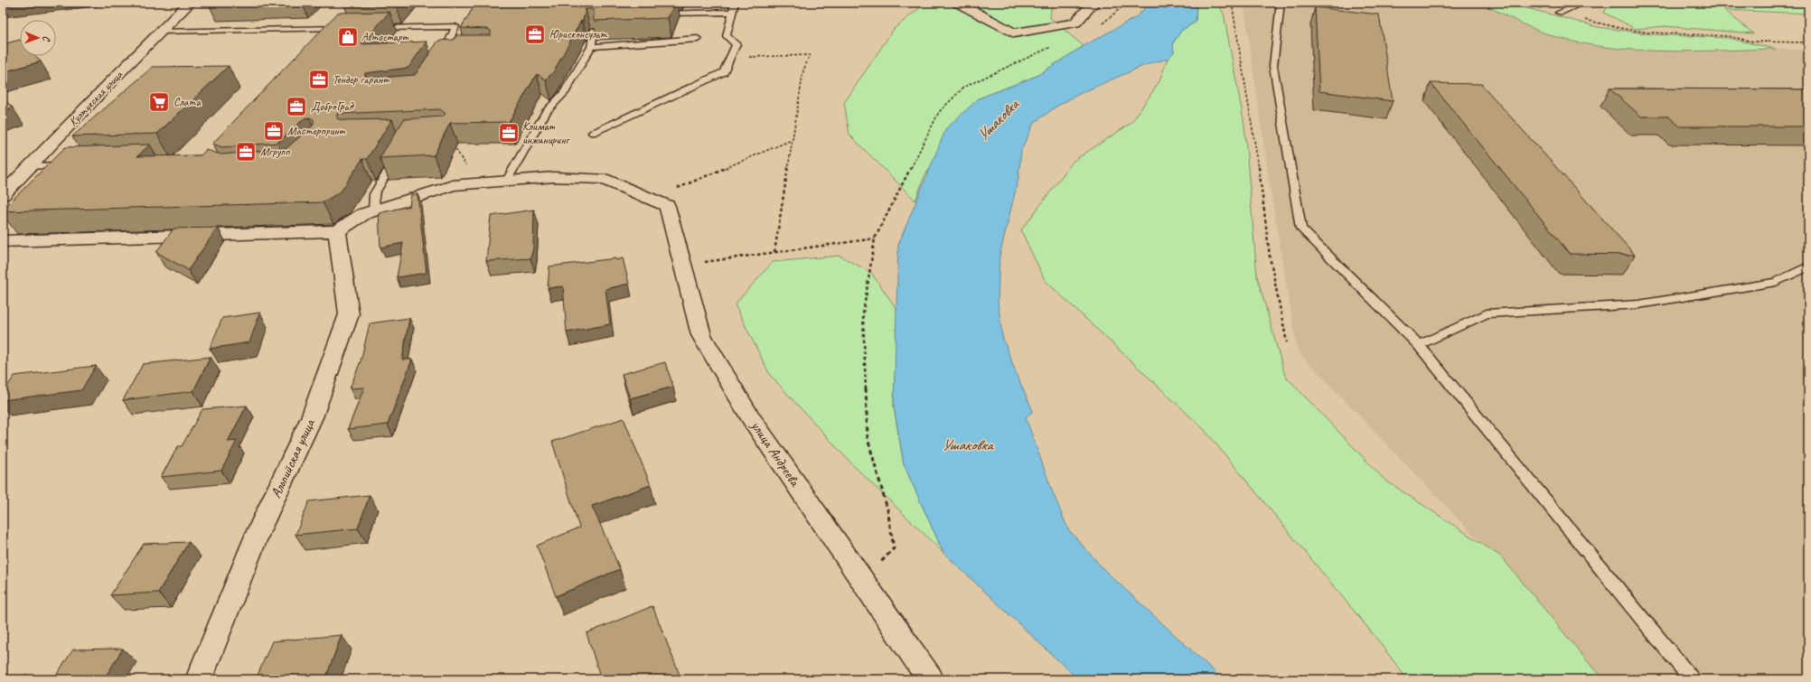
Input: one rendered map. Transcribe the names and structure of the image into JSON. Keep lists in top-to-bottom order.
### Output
{
  "streets": {
    "street": ["Култукская улица", "улица Андреева", "Альпийская улица"]
  },
  "water": ["Ушаковка"],
  "places": {
    "office": [
      "Юрисконсульт",
      "Тендер гарант",
      "ДоброГрад",
      "Мастерпринт",
      "Климат инжиниринг",
      "Мгрупп"
    ],
    "shop": ["Автостарт"],
    "supermarket": ["Слата"]
  },
  "north": "right"
}
